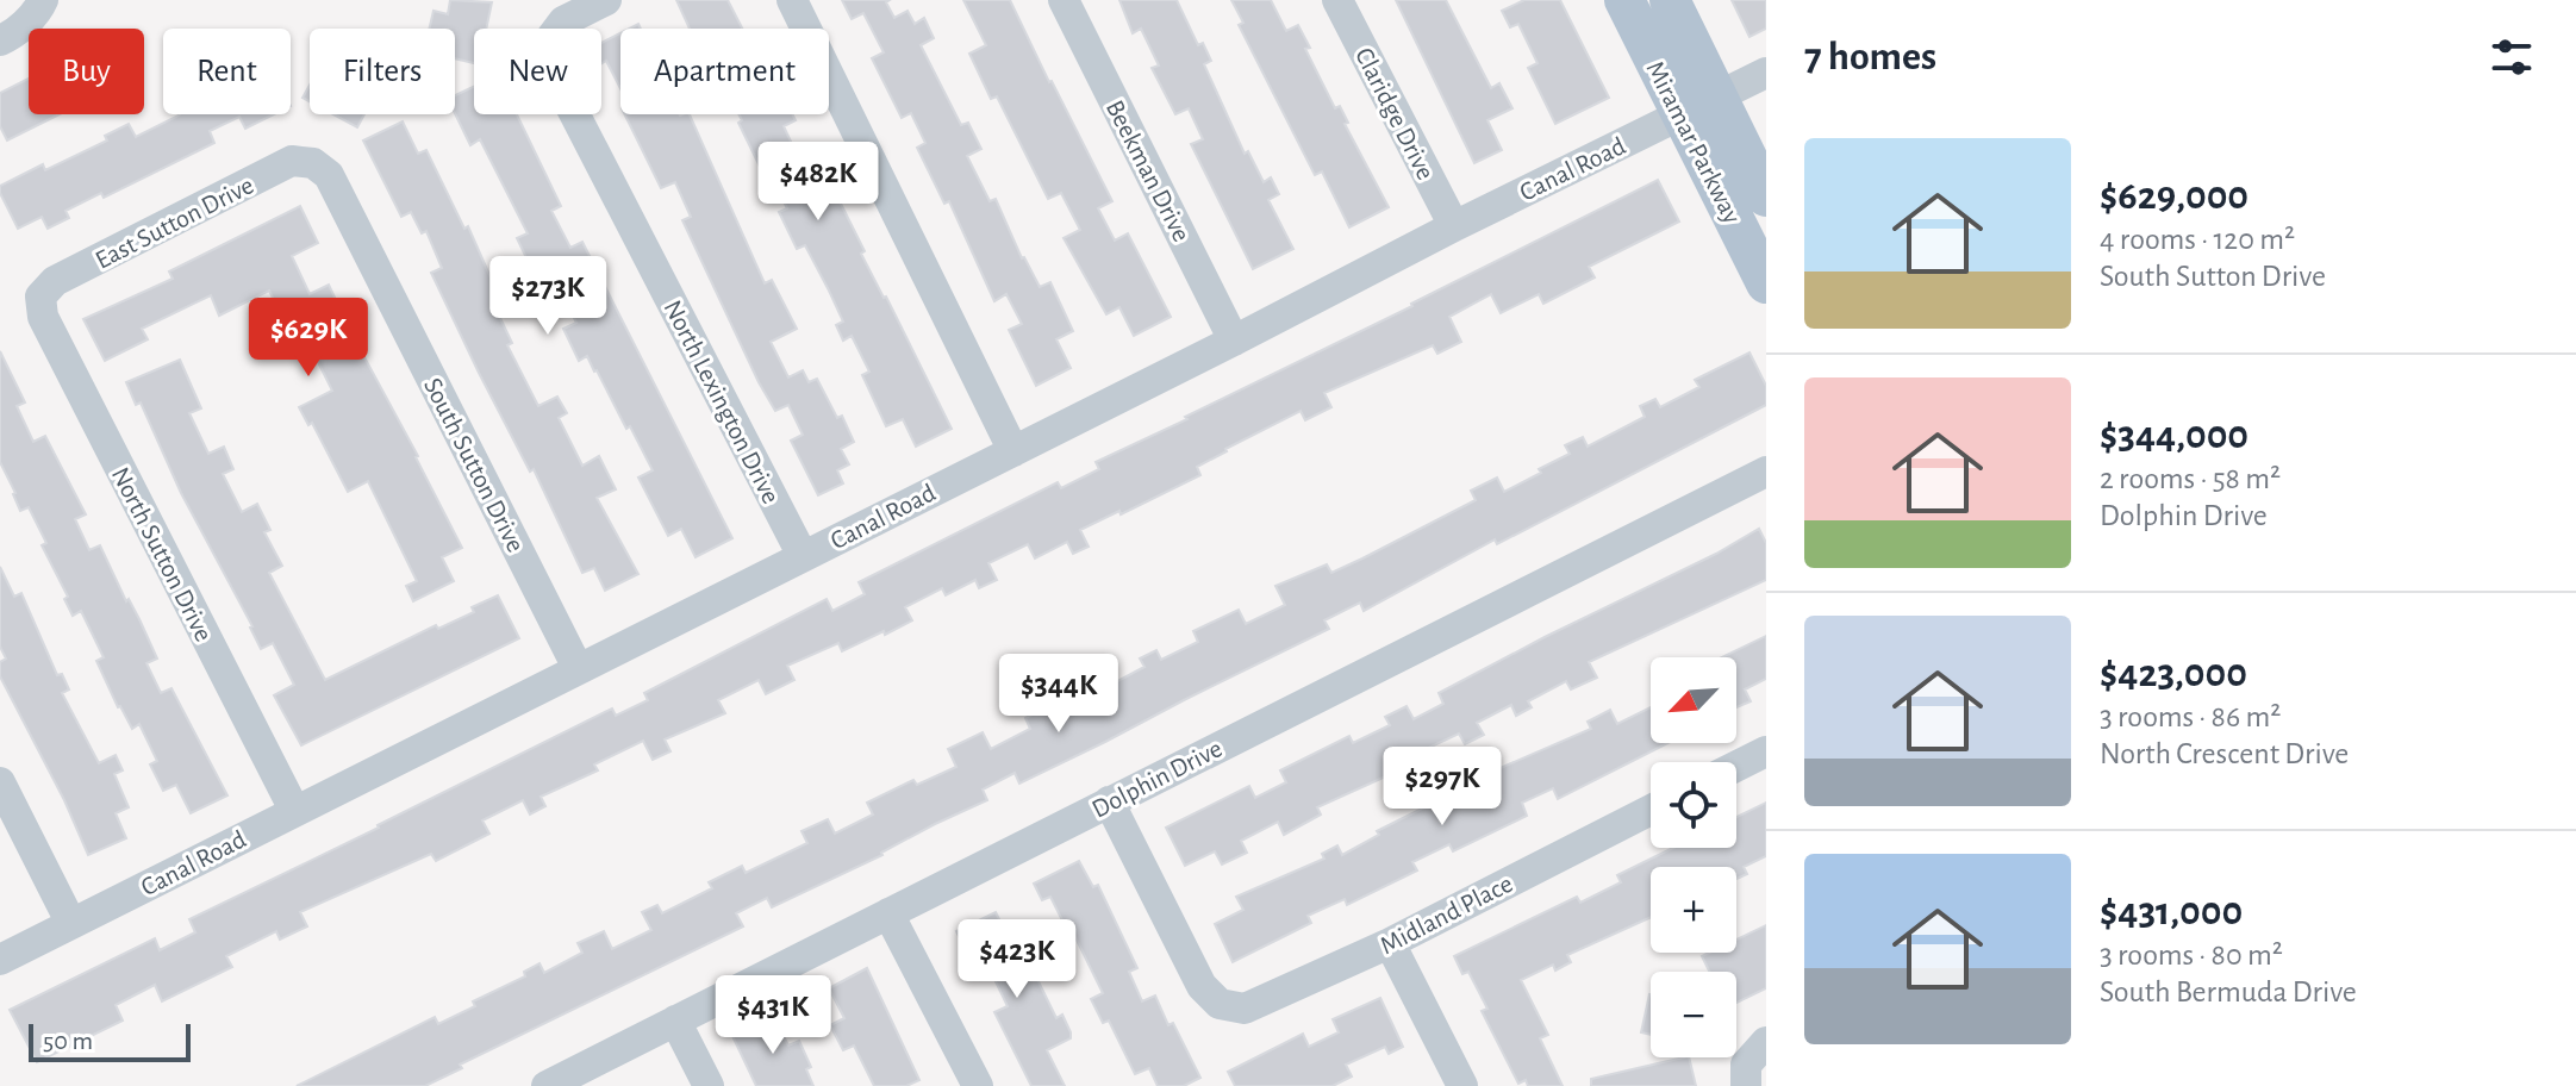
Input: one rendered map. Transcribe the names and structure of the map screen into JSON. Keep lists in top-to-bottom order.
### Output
{
  "streets": {
    "main road": ["Miramar Parkway"],
    "street": [
      "Claridge Drive",
      "Canal Road",
      "Beekman Drive",
      "East Sutton Drive",
      "North Lexington Drive",
      "South Sutton Drive",
      "North Sutton Drive",
      "Dolphin Drive",
      "Midland Place"
    ]
  },
  "crossings": [
    ["Claridge Drive", "Canal Road"],
    ["Miramar Parkway", "Canal Road"],
    ["Canal Road", "Beekman Drive"],
    ["Canal Road", "North Lexington Drive"],
    ["Canal Road", "South Sutton Drive"],
    ["Canal Road", "North Sutton Drive"],
    ["East Sutton Drive", "South Sutton Drive"],
    ["East Sutton Drive", "North Sutton Drive"],
    ["Dolphin Drive", "Midland Place"]
  ],
  "scale_bar": "50 m",
  "north": "bottom left",
  "page": {
    "heading": "7 homes",
    "chip": [
      "Buy",
      "Rent",
      "Filters",
      "New",
      "Apartment"
    ],
    "list": [
      {
        "name": "$629,000",
        "note": "4 rooms · 120 m² · South Sutton Drive"
      },
      {
        "name": "$344,000",
        "note": "2 rooms · 58 m² · Dolphin Drive"
      },
      {
        "name": "$423,000",
        "note": "3 rooms · 86 m² · North Crescent Drive"
      },
      {
        "name": "$431,000",
        "note": "3 rooms · 80 m² · South Bermuda Drive"
      }
    ],
    "price": [
      "$482K",
      "$273K",
      "$629K",
      "$344K",
      "$297K",
      "$423K",
      "$431K"
    ],
    "map_buttons": ["+", "−"],
    "scale": "50 m"
  }
}
